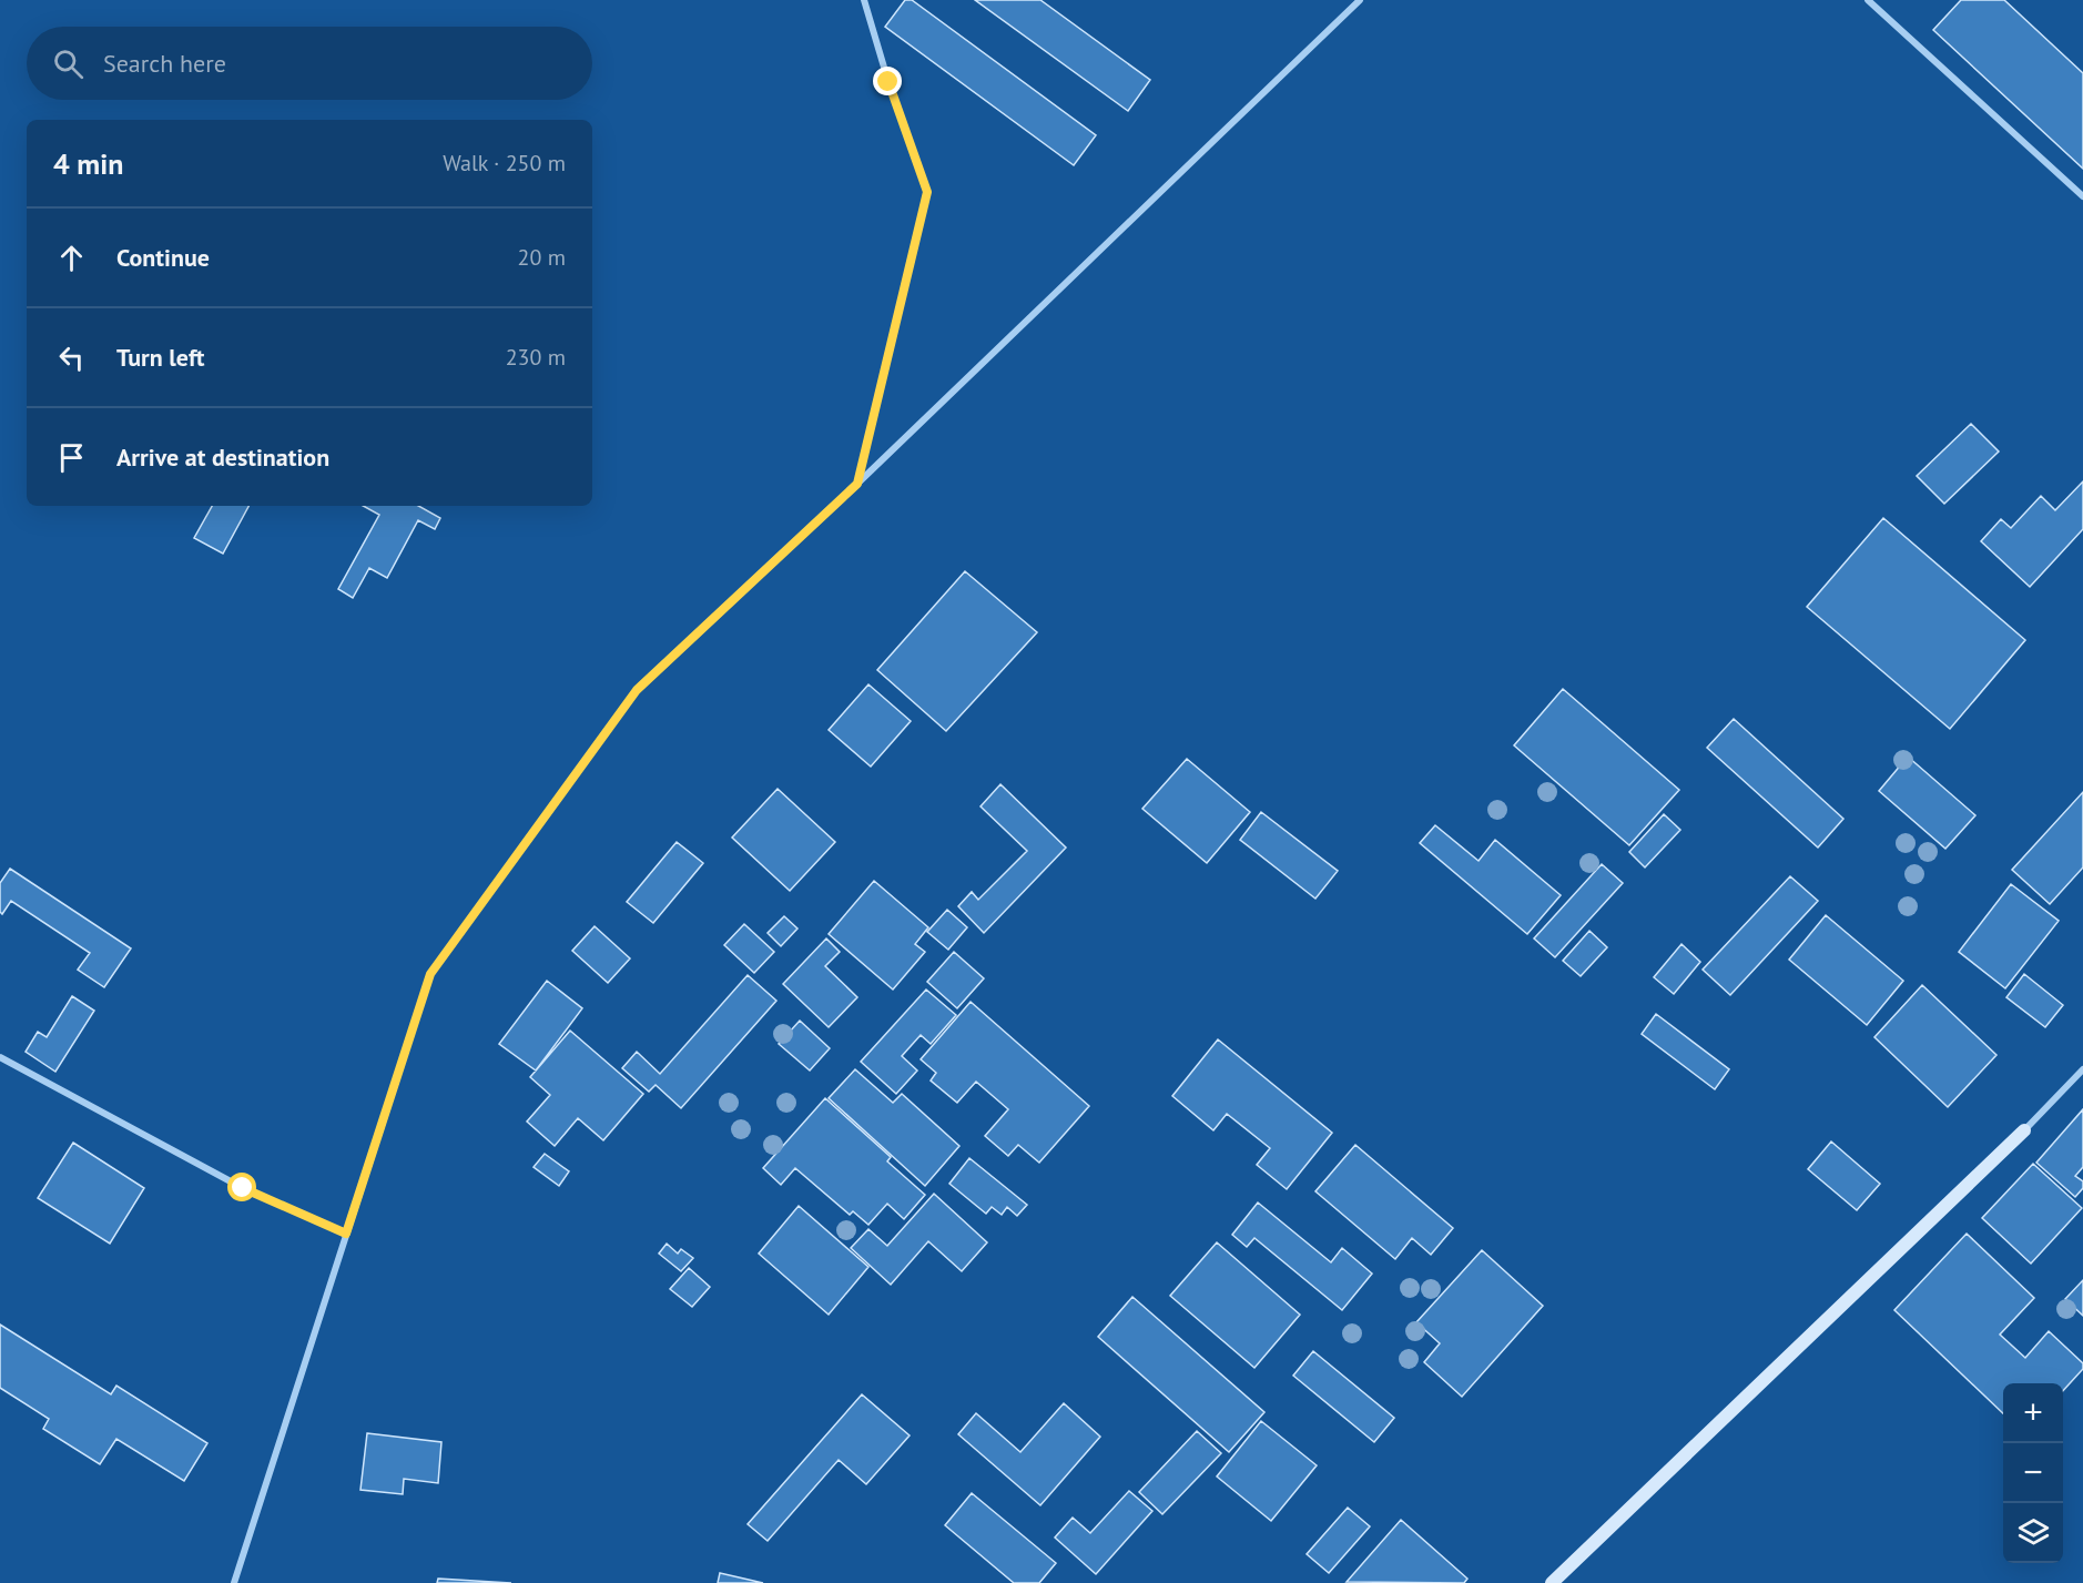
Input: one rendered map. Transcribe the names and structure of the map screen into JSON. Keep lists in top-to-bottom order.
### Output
{
  "page": {
    "search": "Search here",
    "heading": ["4 min", "Walk · 250 m"],
    "list": [
      ["Continue", "20 m"],
      ["Turn left", "230 m"],
      "Arrive at destination"
    ],
    "map_buttons": ["+", "−"]
  }
}
